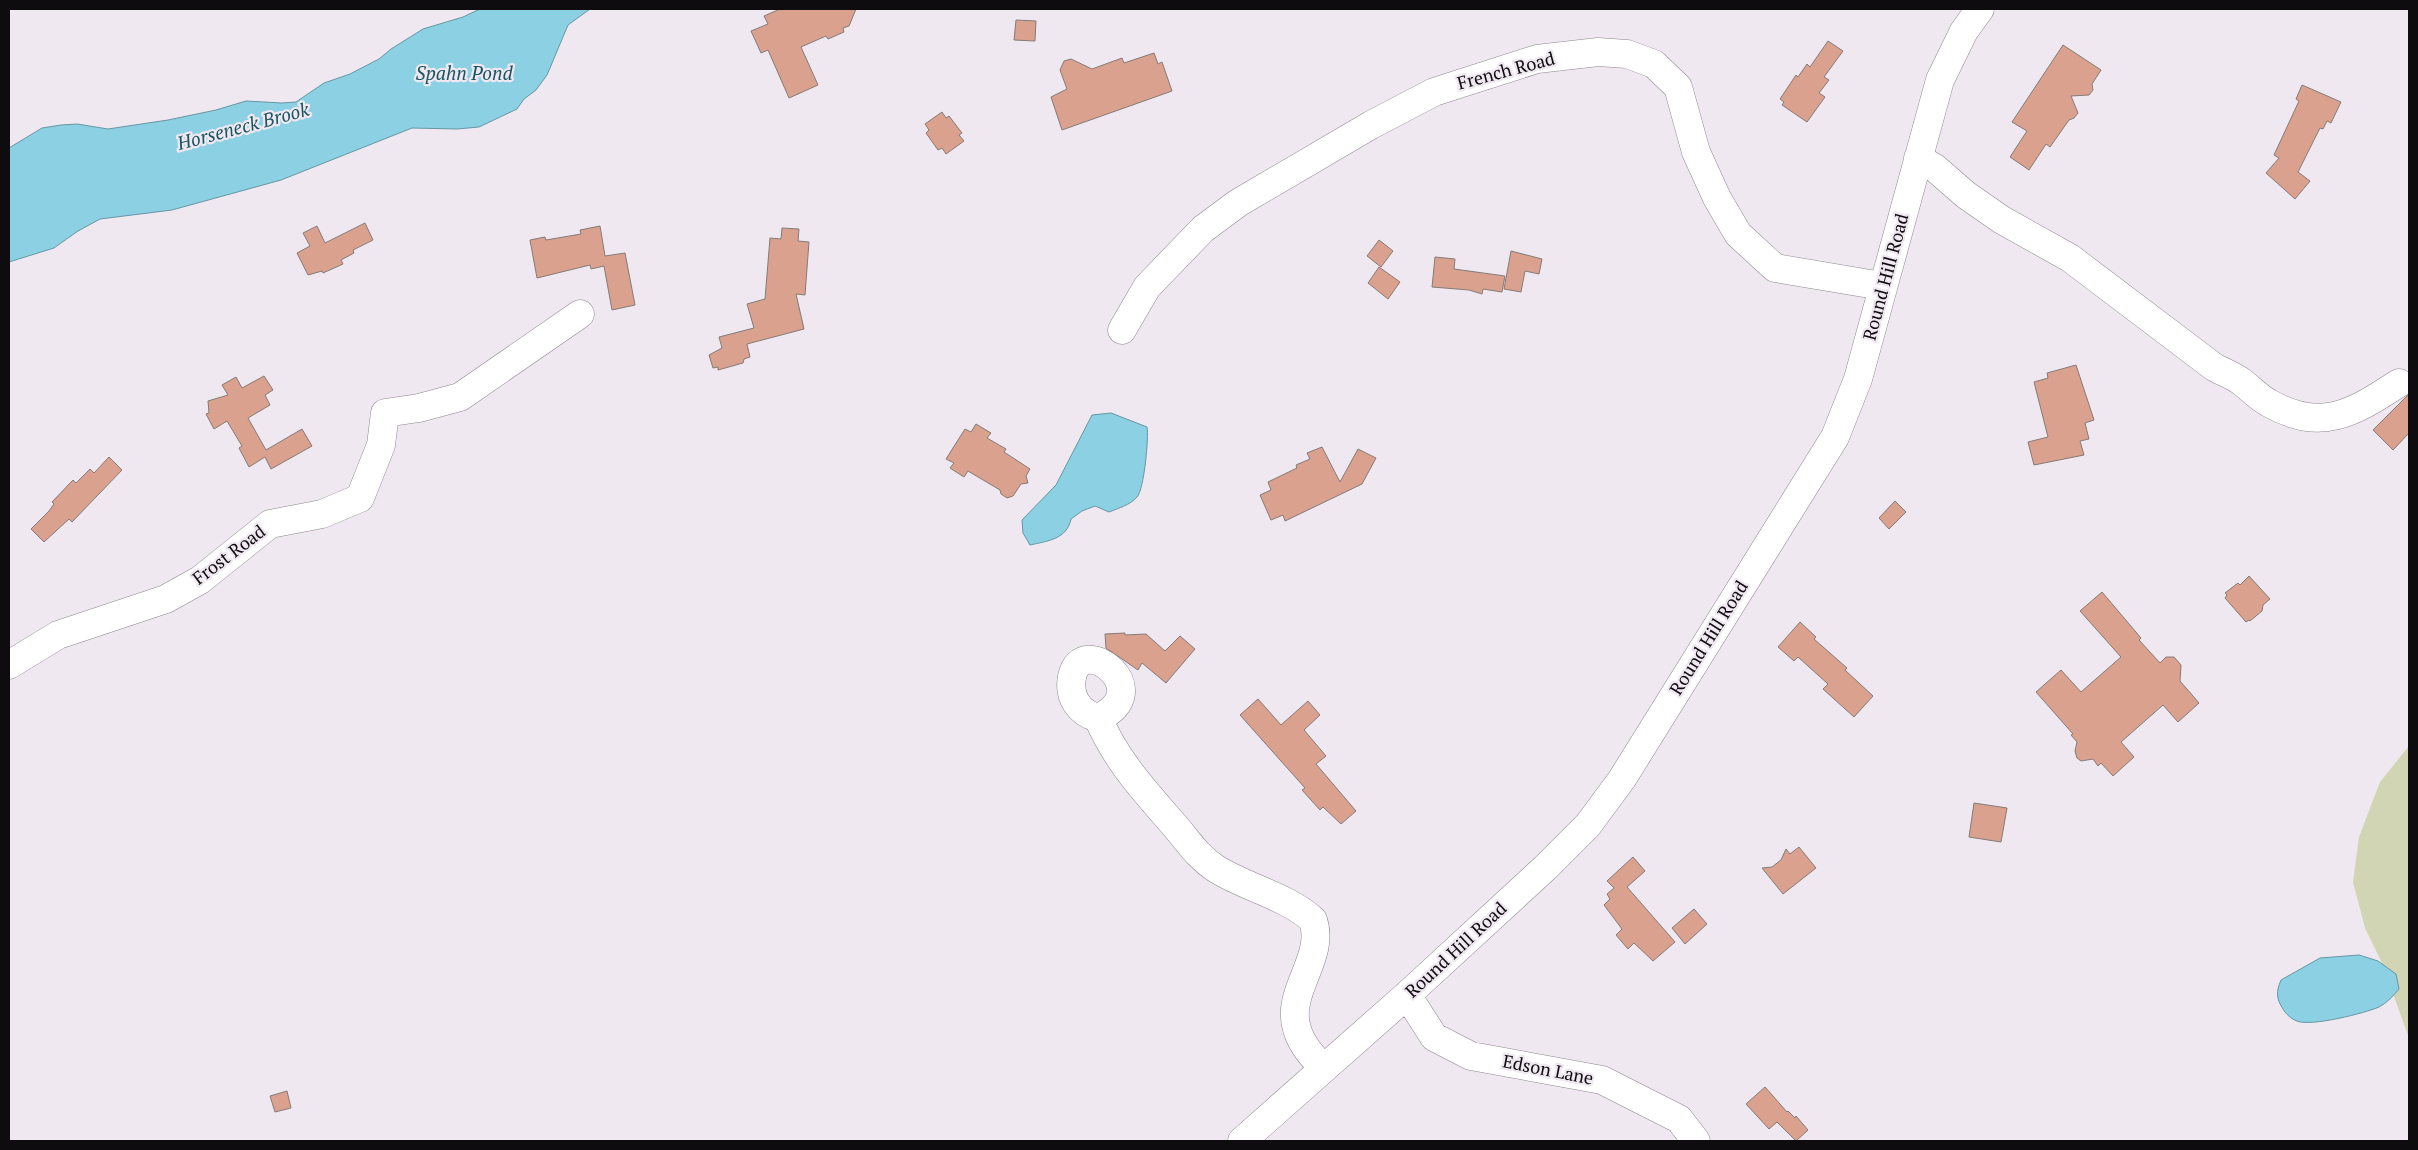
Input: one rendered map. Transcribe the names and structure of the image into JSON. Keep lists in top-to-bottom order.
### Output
{
  "streets": {
    "street": [
      "French Road",
      "Round Hill Road",
      "Frost Road",
      "Edson Lane"
    ]
  },
  "crossings": [
    ["French Road", "Round Hill Road"],
    ["Round Hill Road", "Edson Lane"]
  ],
  "water": ["Spahn Pond", "Horseneck Brook"]
}
